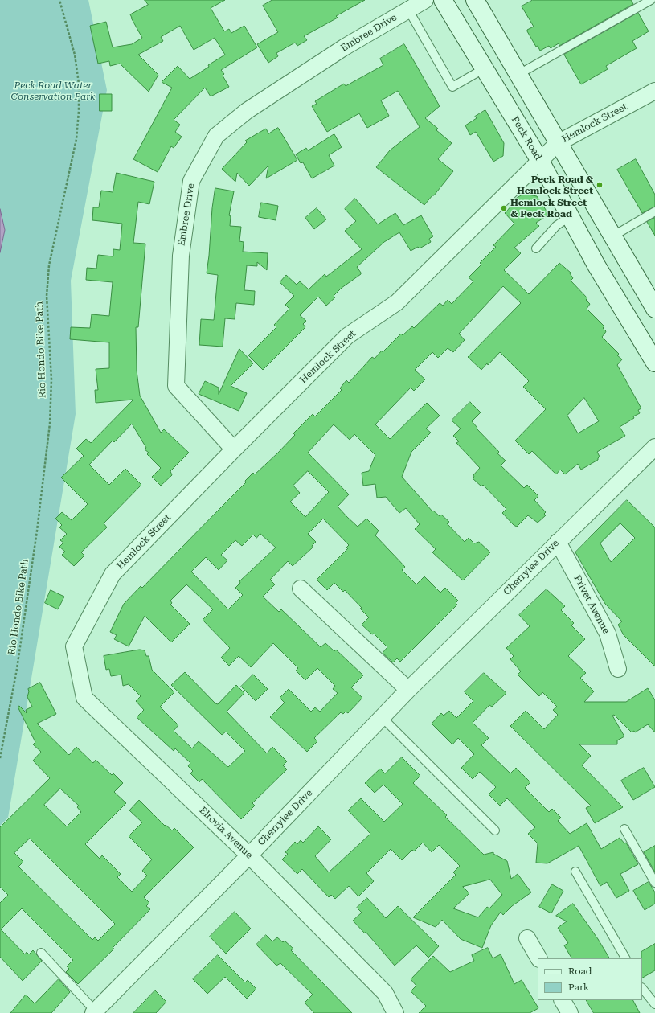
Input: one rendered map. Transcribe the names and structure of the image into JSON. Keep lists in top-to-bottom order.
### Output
{
  "streets": {
    "main road": ["Peck Road"],
    "street": [
      "Embree Drive",
      "Hemlock Street",
      "Cherrylee Drive",
      "Privet Avenue",
      "Elrovia Avenue"
    ],
    "path": ["Rio Hondo Bike Path"]
  },
  "crossings": [
    ["Embree Drive", "Hemlock Street"],
    ["Hemlock Street", "Peck Road"],
    ["Hemlock Street", "Elrovia Avenue"],
    ["Cherrylee Drive", "Privet Avenue"],
    ["Cherrylee Drive", "Elrovia Avenue"]
  ],
  "parks": ["Peck Road Water Conservation Park"],
  "places": ["Peck Road & Hemlock Street", "Hemlock Street & Peck Road"],
  "legend": ["Road", "Park"]
}
